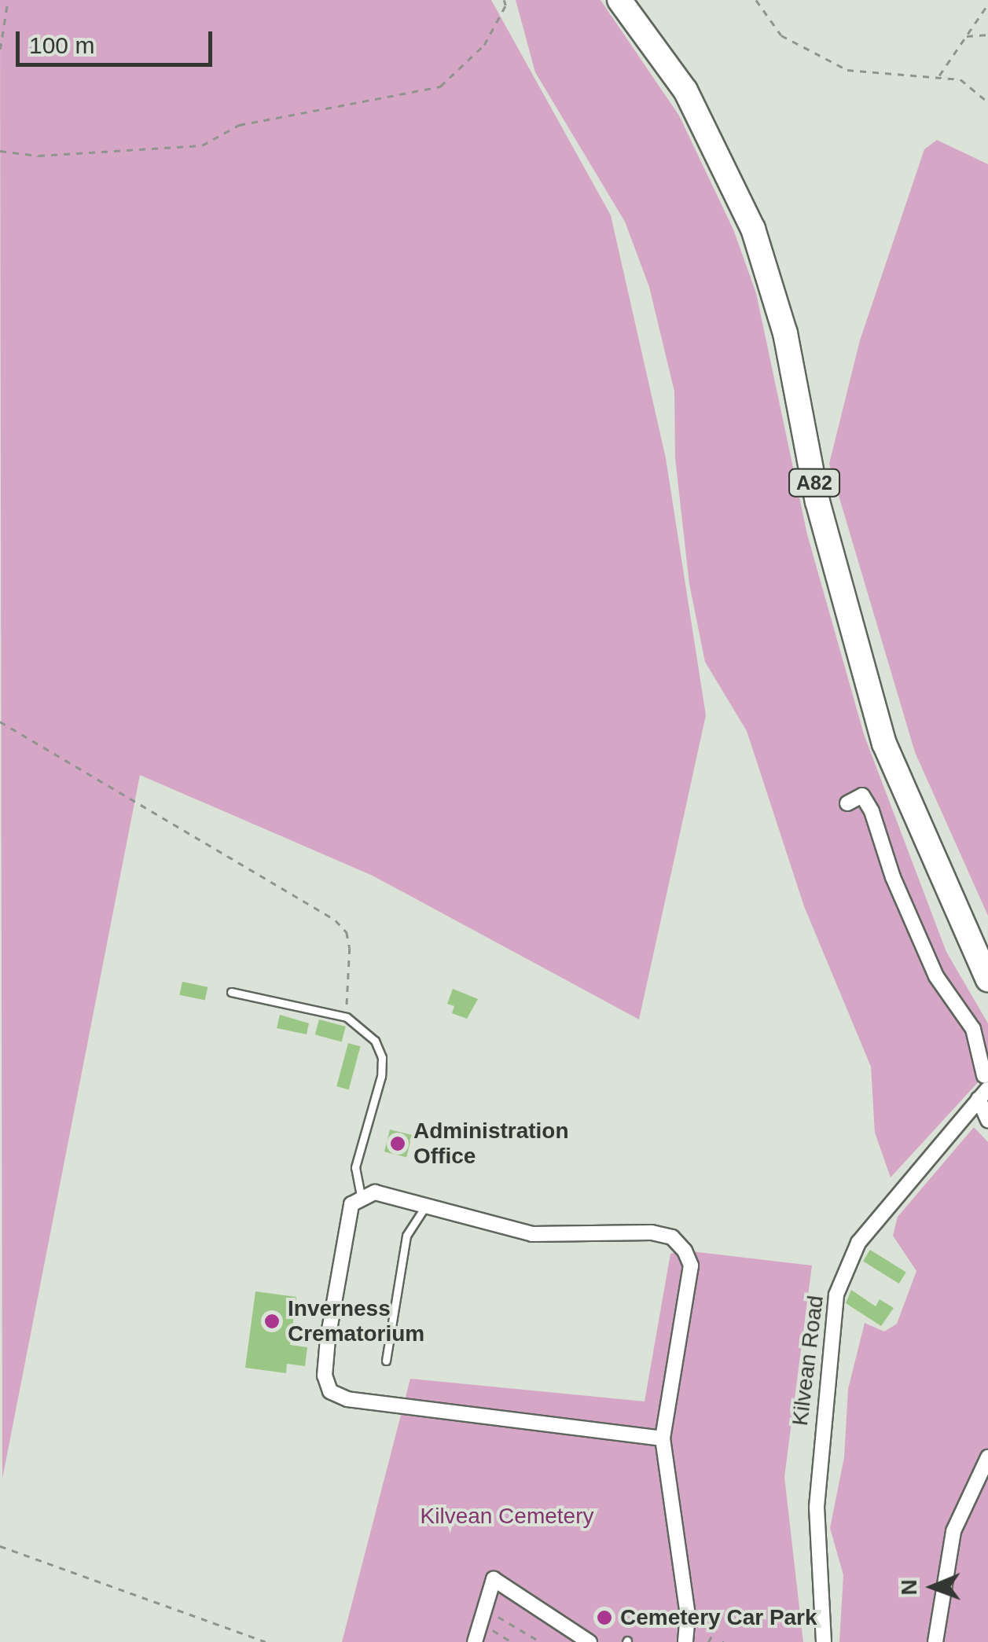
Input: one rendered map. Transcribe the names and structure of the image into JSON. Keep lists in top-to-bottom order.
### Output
{
  "streets": {
    "highway": ["A82"],
    "street": ["Kilvean Road"]
  },
  "parks": ["Kilvean Cemetery"],
  "places": ["Administration Office", "Inverness Crematorium", "Cemetery Car Park"],
  "scale_bar": "100 m",
  "north": "left"
}
